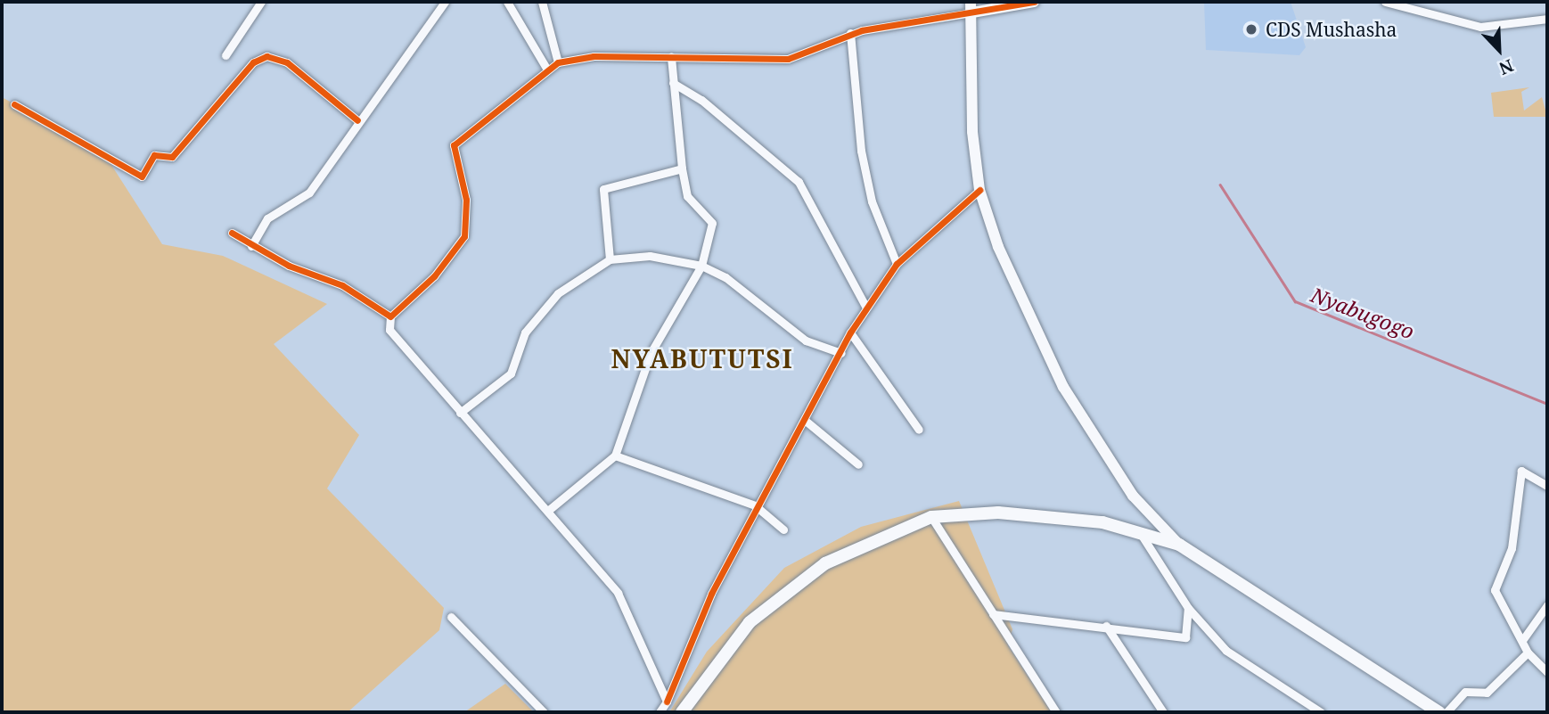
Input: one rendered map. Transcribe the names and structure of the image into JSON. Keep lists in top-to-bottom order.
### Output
{
  "districts": ["NYABUTUTSI"],
  "water": ["Nyabugogo"],
  "places": ["CDS Mushasha"],
  "north": "bottom right"
}
